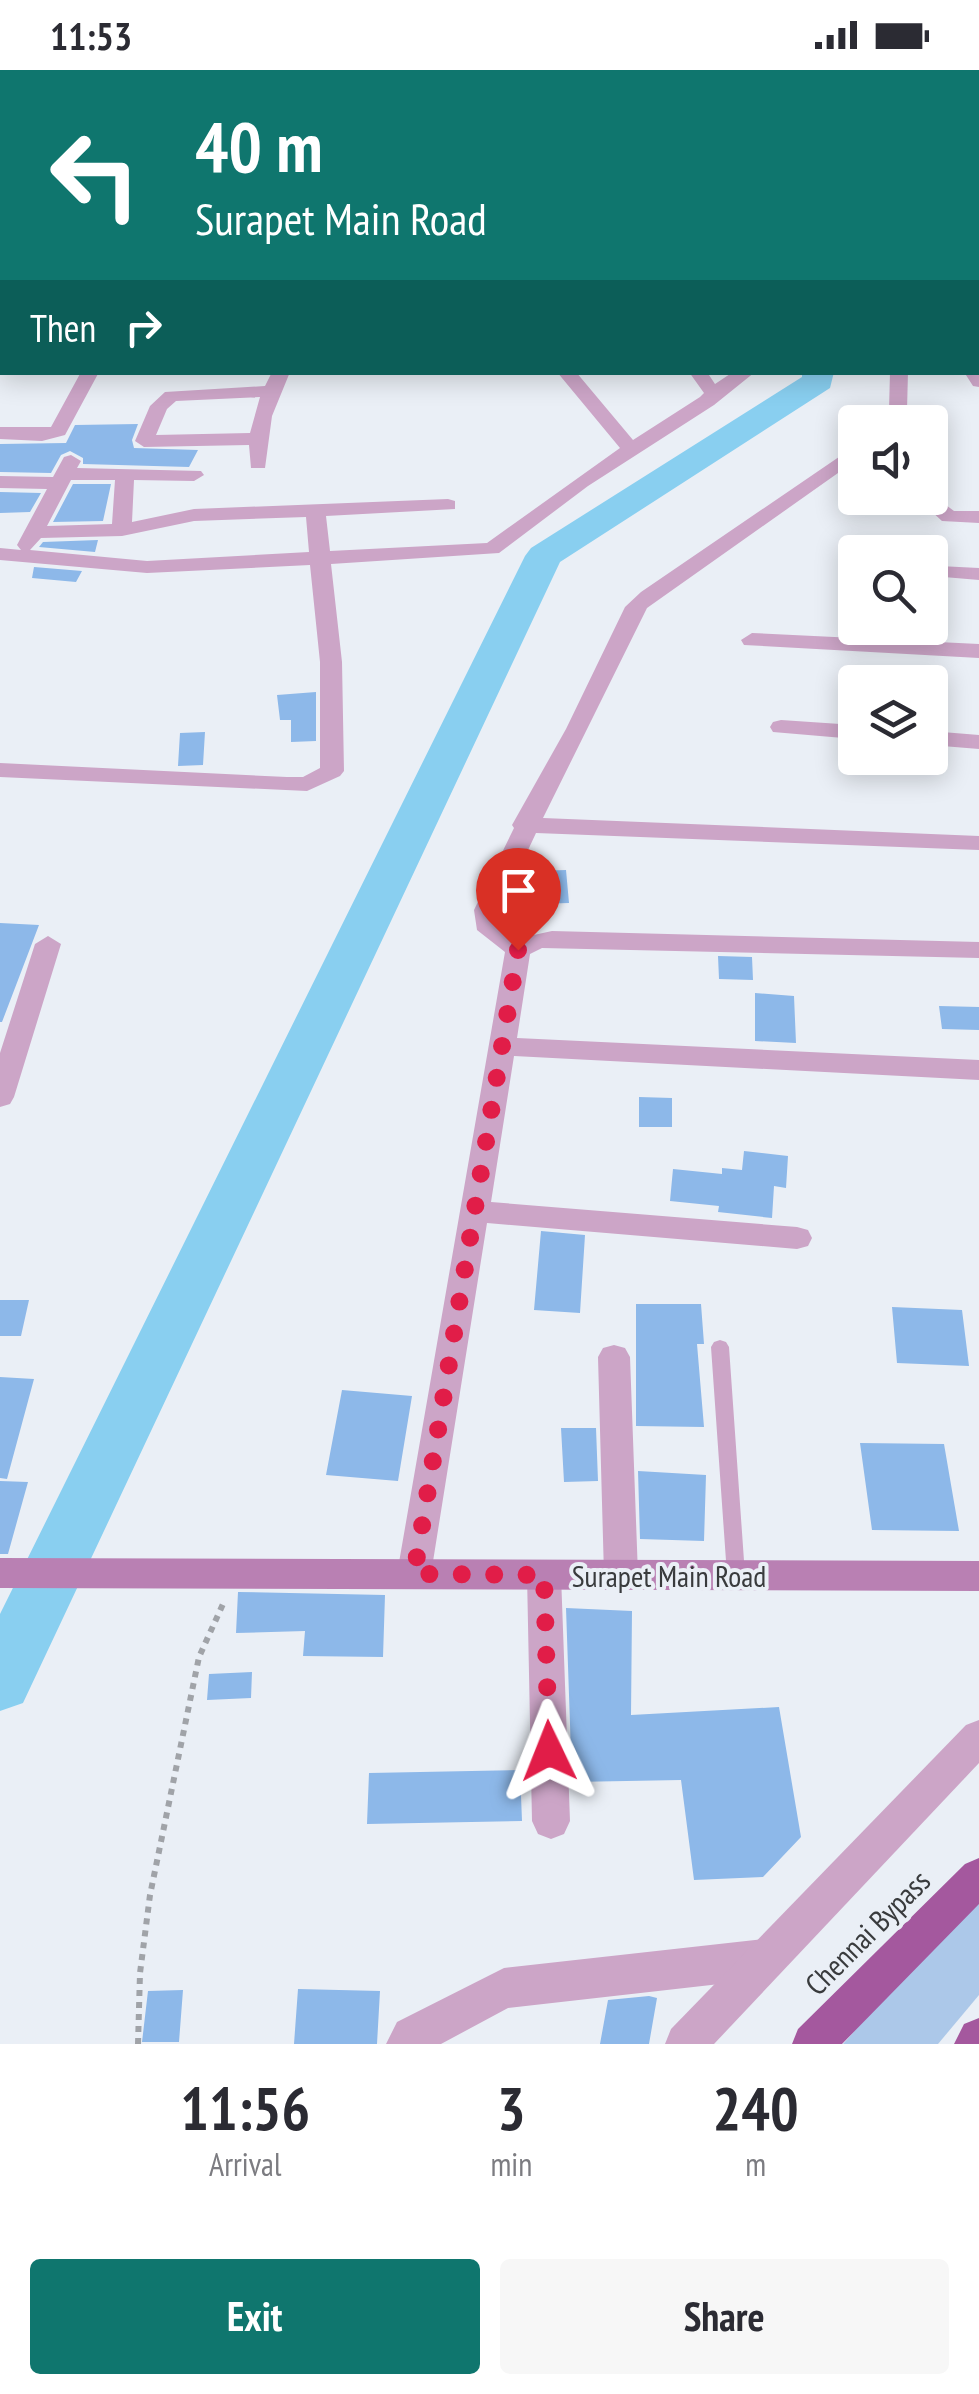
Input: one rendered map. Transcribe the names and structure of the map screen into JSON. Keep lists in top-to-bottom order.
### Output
{
  "streets": {
    "highway": ["Chennai Bypass"],
    "main road": ["Surapet Main Road"]
  },
  "page": {
    "status": "11:53",
    "turn": ["40 m", "Surapet Main Road"],
    "then": "Then",
    "eta": [
      "11:56",
      "Arrival",
      "3",
      "min",
      "240",
      "m"
    ],
    "buttons": ["Exit", "Share"]
  }
}
